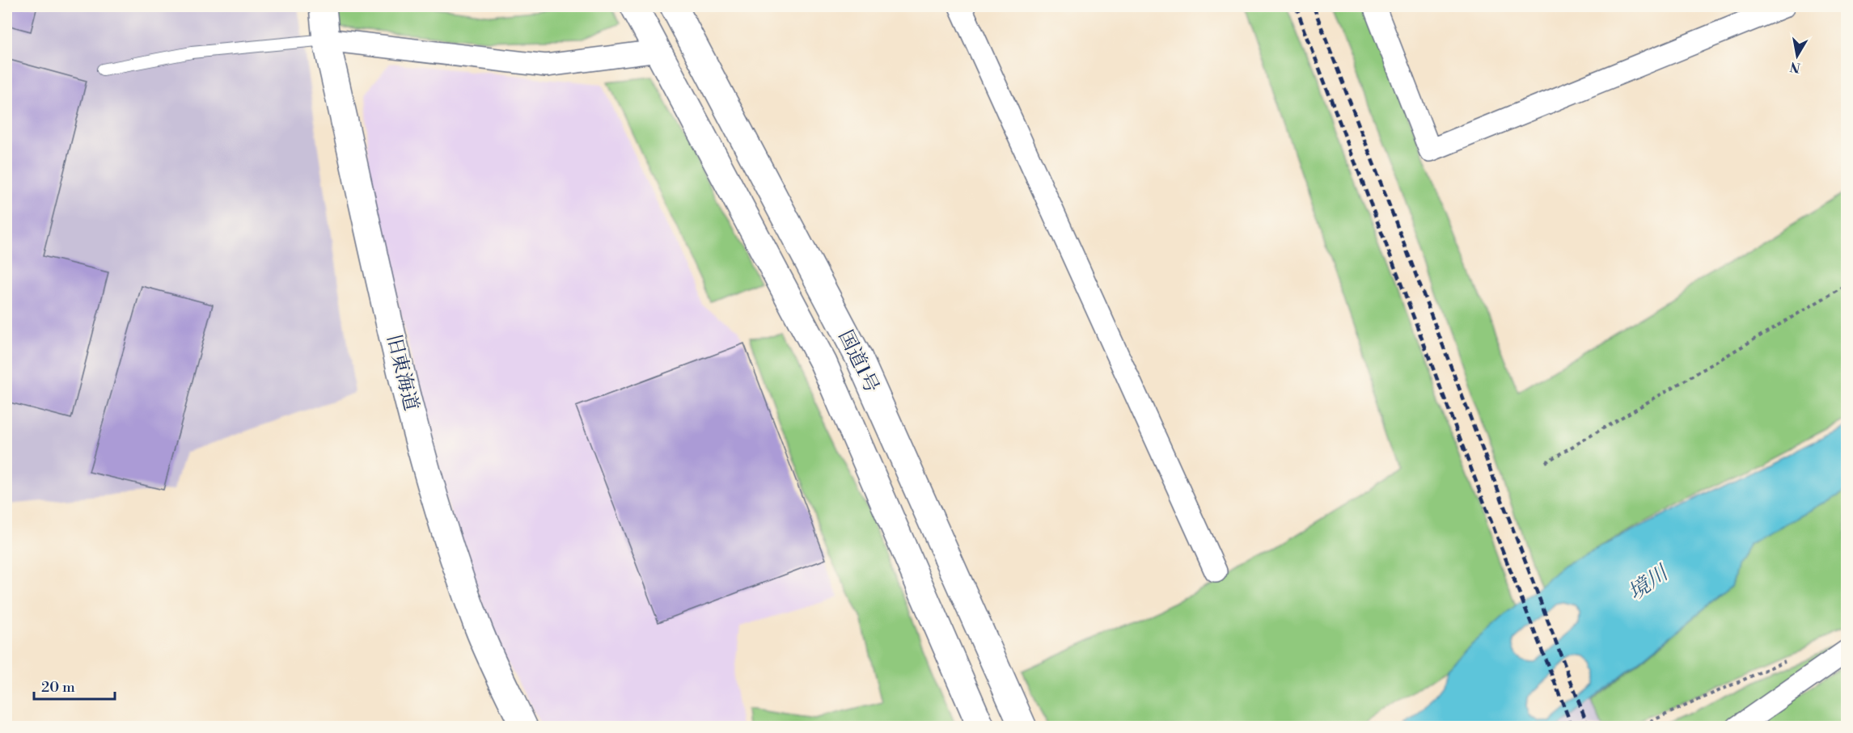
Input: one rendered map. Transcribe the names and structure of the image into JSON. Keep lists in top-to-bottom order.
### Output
{
  "streets": {
    "main road": ["国道1号", "旧東海道"]
  },
  "water": ["境川"],
  "scale_bar": "20 m",
  "north": "bottom"
}
